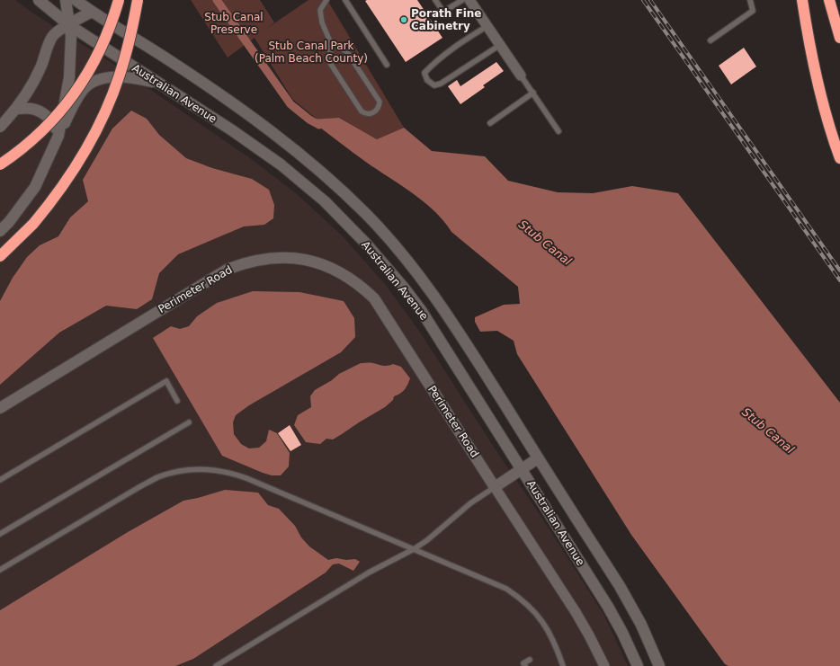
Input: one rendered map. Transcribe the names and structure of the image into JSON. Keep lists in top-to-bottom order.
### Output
{
  "streets": {
    "main road": ["Australian Avenue", "Perimeter Road"]
  },
  "water": ["Stub Canal"],
  "parks": ["Stub Canal Preserve", "Stub Canal Park (Palm Beach County)"],
  "places": ["Porath Fine Cabinetry"]
}
